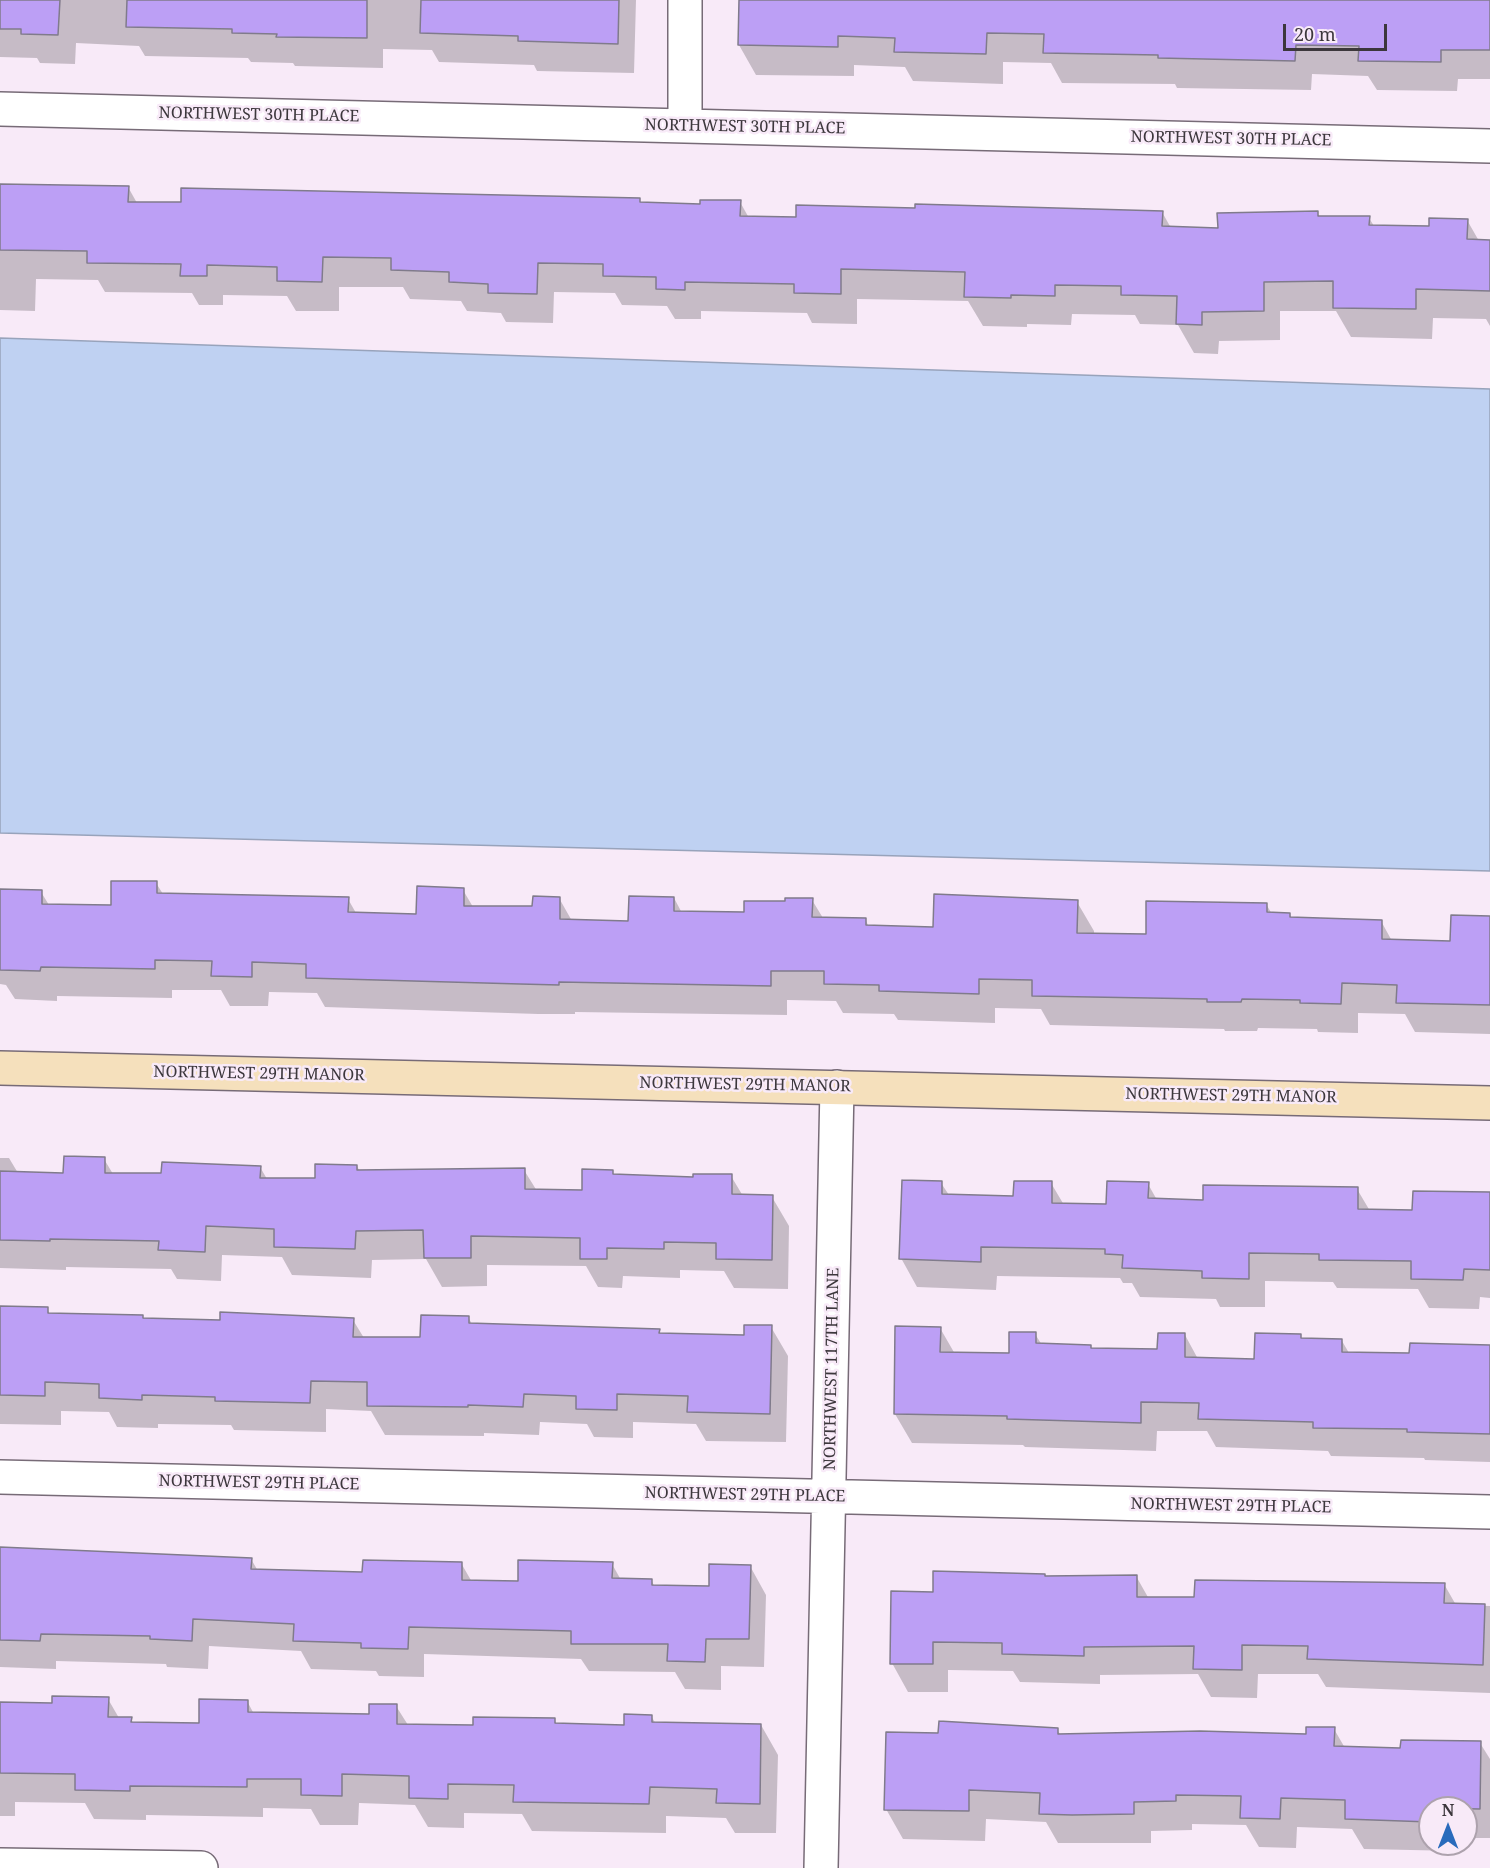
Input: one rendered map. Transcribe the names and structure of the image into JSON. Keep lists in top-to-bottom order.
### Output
{
  "streets": {
    "street": [
      "NORTHWEST 30TH PLACE",
      "NORTHWEST 29TH MANOR",
      "NORTHWEST 117TH LANE",
      "NORTHWEST 29TH PLACE"
    ]
  },
  "crossings": [
    ["NORTHWEST 29TH MANOR", "NORTHWEST 117TH LANE"],
    ["NORTHWEST 117TH LANE", "NORTHWEST 29TH PLACE"]
  ],
  "scale_bar": "20 m",
  "north": "top"
}
